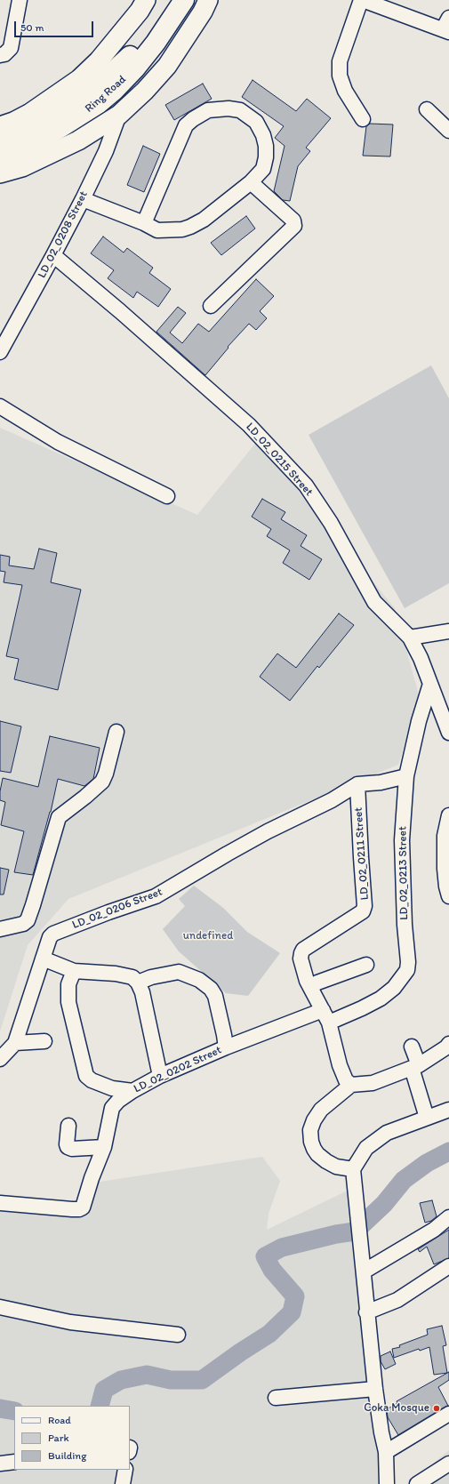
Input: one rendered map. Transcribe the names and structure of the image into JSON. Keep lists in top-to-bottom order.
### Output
{
  "streets": {
    "highway": ["Ring Road"],
    "street": [
      "LD_02_0208 Street",
      "LD_02_0215 Street",
      "LD_02_0211 Street",
      "LD_02_0213 Street",
      "LD_02_0206 Street",
      "LD_02_0202 Street"
    ]
  },
  "crossings": [
    ["LD_02_0208 Street", "LD_02_0215 Street"],
    ["LD_02_0215 Street", "LD_02_0213 Street"],
    ["LD_02_0211 Street", "LD_02_0206 Street"],
    ["LD_02_0213 Street", "LD_02_0202 Street"]
  ],
  "parks": ["undefined"],
  "places": ["Coka Mosque"],
  "legend": ["Road", "Park", "Building"],
  "scale_bar": "50 m"
}
